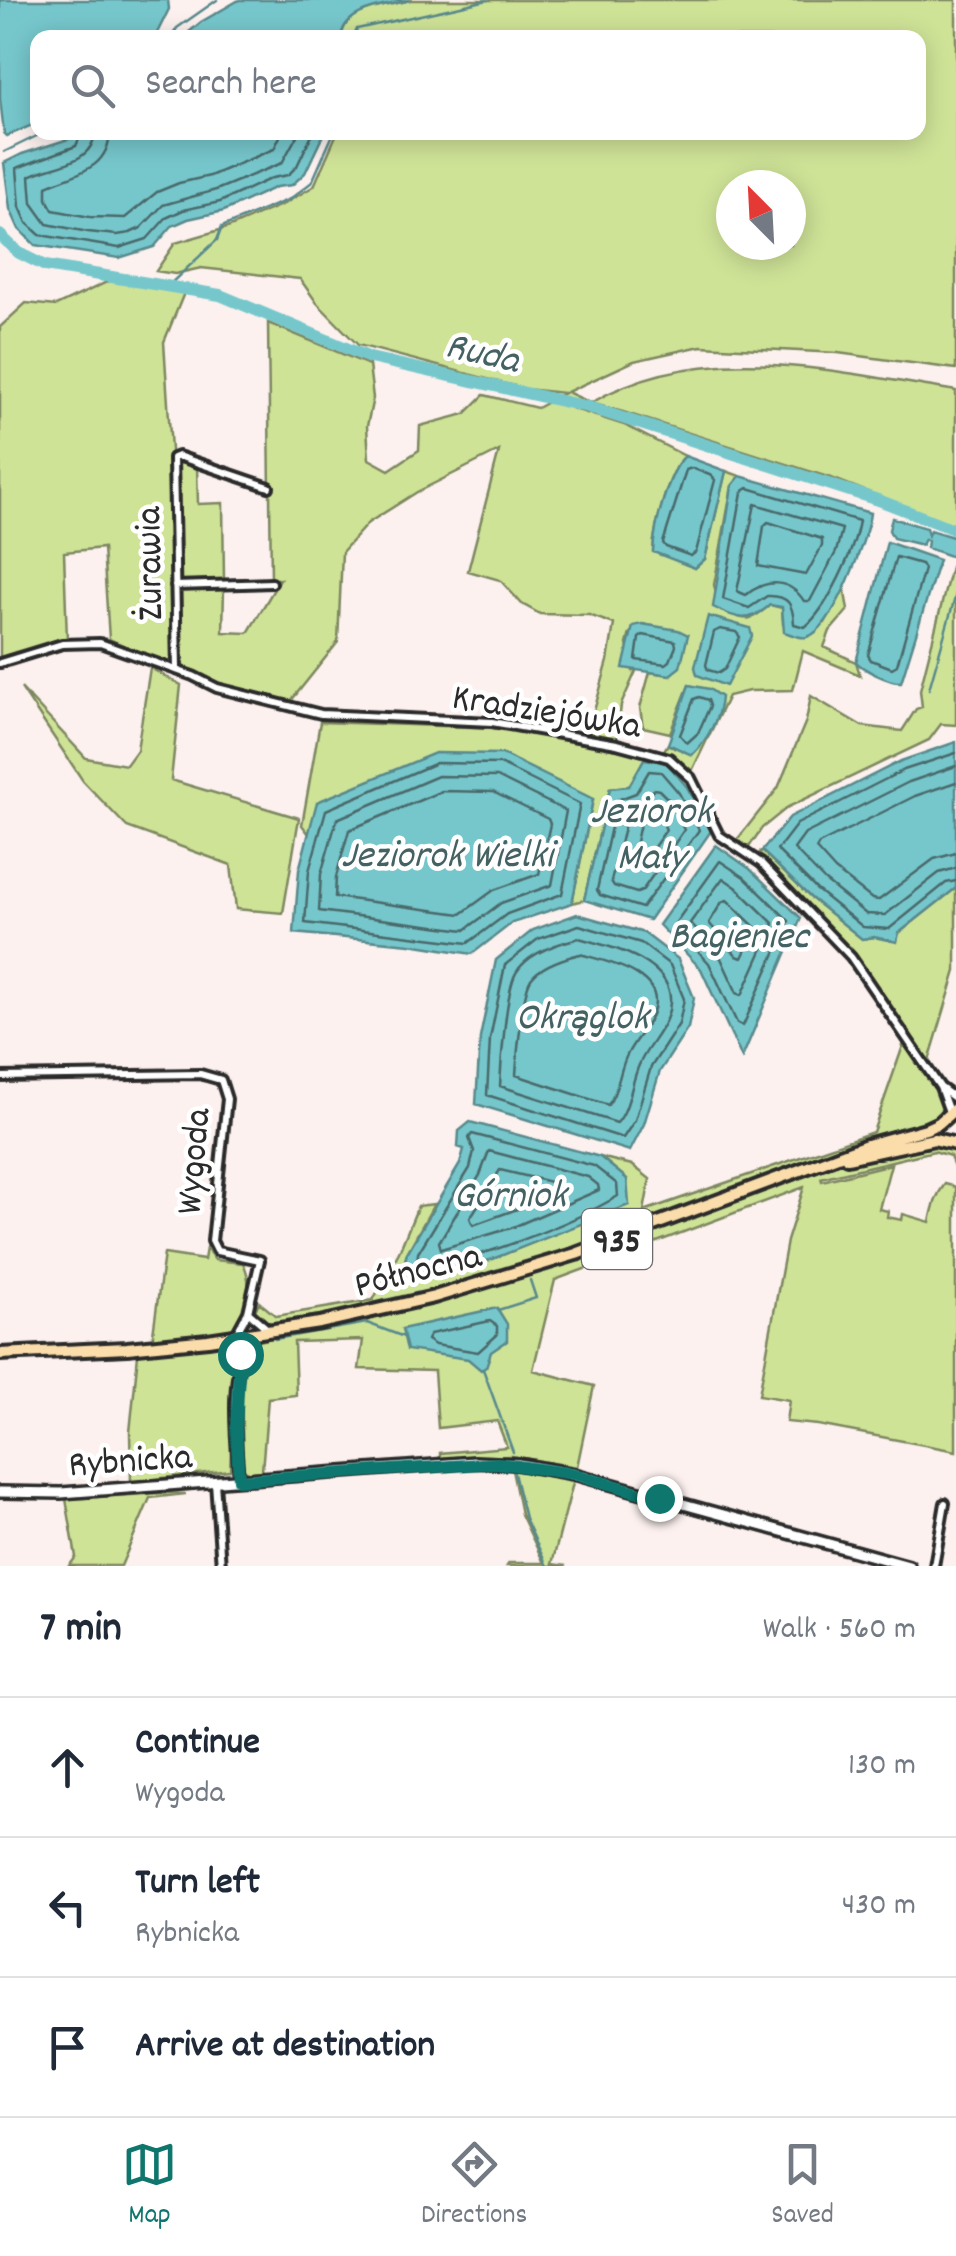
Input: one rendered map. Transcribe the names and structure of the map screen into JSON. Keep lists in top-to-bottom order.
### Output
{
  "streets": {
    "main road": ["935", "Północna"],
    "street": [
      "Żurawia",
      "Kradziejówka",
      "Wygoda",
      "Rybnicka"
    ]
  },
  "crossings": [
    ["Żurawia", "Kradziejówka"],
    ["Kradziejówka", "Północna"],
    ["Wygoda", "Północna"]
  ],
  "water": [
    "Ruda",
    "Jeziorok Mały",
    "Jeziorok Wielki",
    "Bagieniec",
    "Okrąglok",
    "Górniok"
  ],
  "north": "top left",
  "page": {
    "search": "Search here",
    "heading": ["7 min", "Walk · 560 m"],
    "list": [
      ["Continue", "Wygoda", "130 m"],
      ["Turn left", "Rybnicka", "430 m"],
      "Arrive at destination"
    ],
    "nav": ["Map", "Directions", "Saved"]
  }
}
